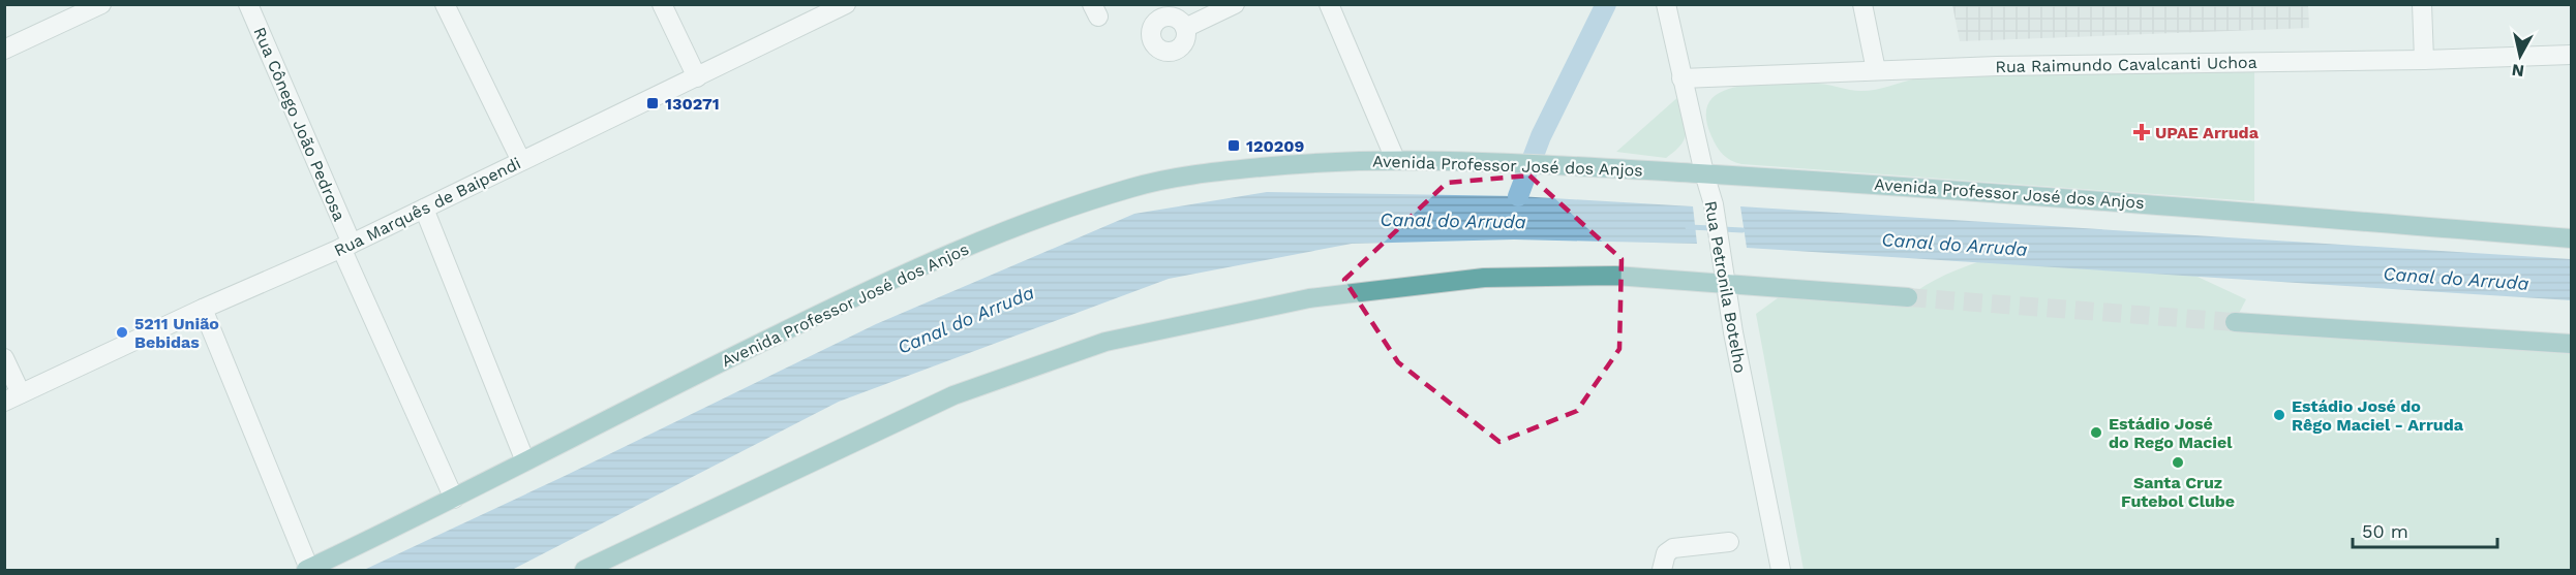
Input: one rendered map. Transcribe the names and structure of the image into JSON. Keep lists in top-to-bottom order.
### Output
{
  "streets": {
    "main road": ["Avenida Professor José dos Anjos"],
    "street": [
      "Rua Raimundo Cavalcanti Uchoa",
      "Rua Cônego João Pedrosa",
      "Rua Marquês de Baipendi",
      "Rua Petronila Botelho"
    ]
  },
  "crossings": [
    ["Rua Raimundo Cavalcanti Uchoa", "Rua Petronila Botelho"],
    ["Rua Cônego João Pedrosa", "Avenida Professor José dos Anjos"],
    ["Rua Cônego João Pedrosa", "Rua Marquês de Baipendi"],
    ["Avenida Professor José dos Anjos", "Rua Petronila Botelho"]
  ],
  "water": ["Canal do Arruda"],
  "places": {
    "transit": ["130271", "120209"],
    "health": ["UPAE Arruda"],
    "other": [
      "5211 União Bebidas",
      "Estádio José do Rêgo Maciel - Arruda",
      "Estádio José do Rego Maciel",
      "Santa Cruz Futebol Clube"
    ]
  },
  "scale_bar": "50 m",
  "north": "bottom"
}
